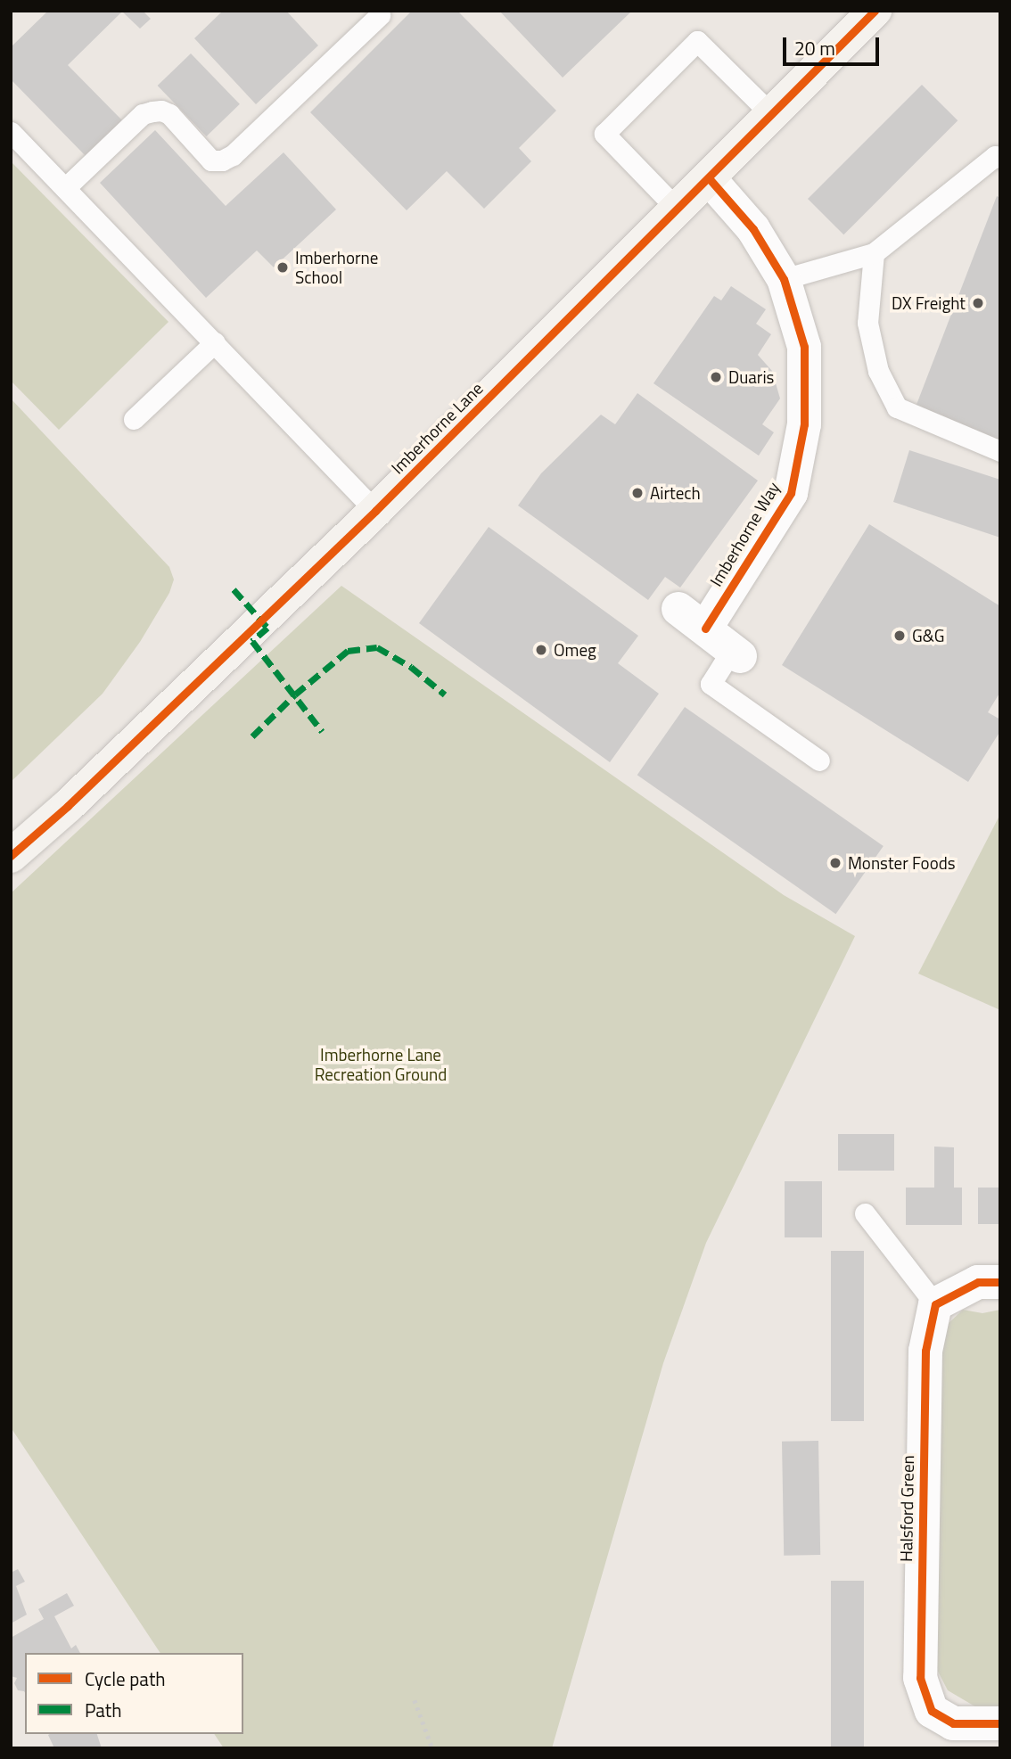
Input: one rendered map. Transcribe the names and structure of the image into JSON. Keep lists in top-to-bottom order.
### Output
{
  "streets": {
    "street": ["Imberhorne Lane", "Imberhorne Way", "Halsford Green"]
  },
  "crossings": [
    ["Imberhorne Lane", "Imberhorne Way"]
  ],
  "parks": ["Imberhorne Lane Recreation Ground"],
  "places": [
    "Imberhorne School",
    "DX Freight",
    "Duaris",
    "Airtech",
    "G&G",
    "Omeg",
    "Monster Foods"
  ],
  "legend": ["Cycle path", "Path"],
  "scale_bar": "20 m"
}
